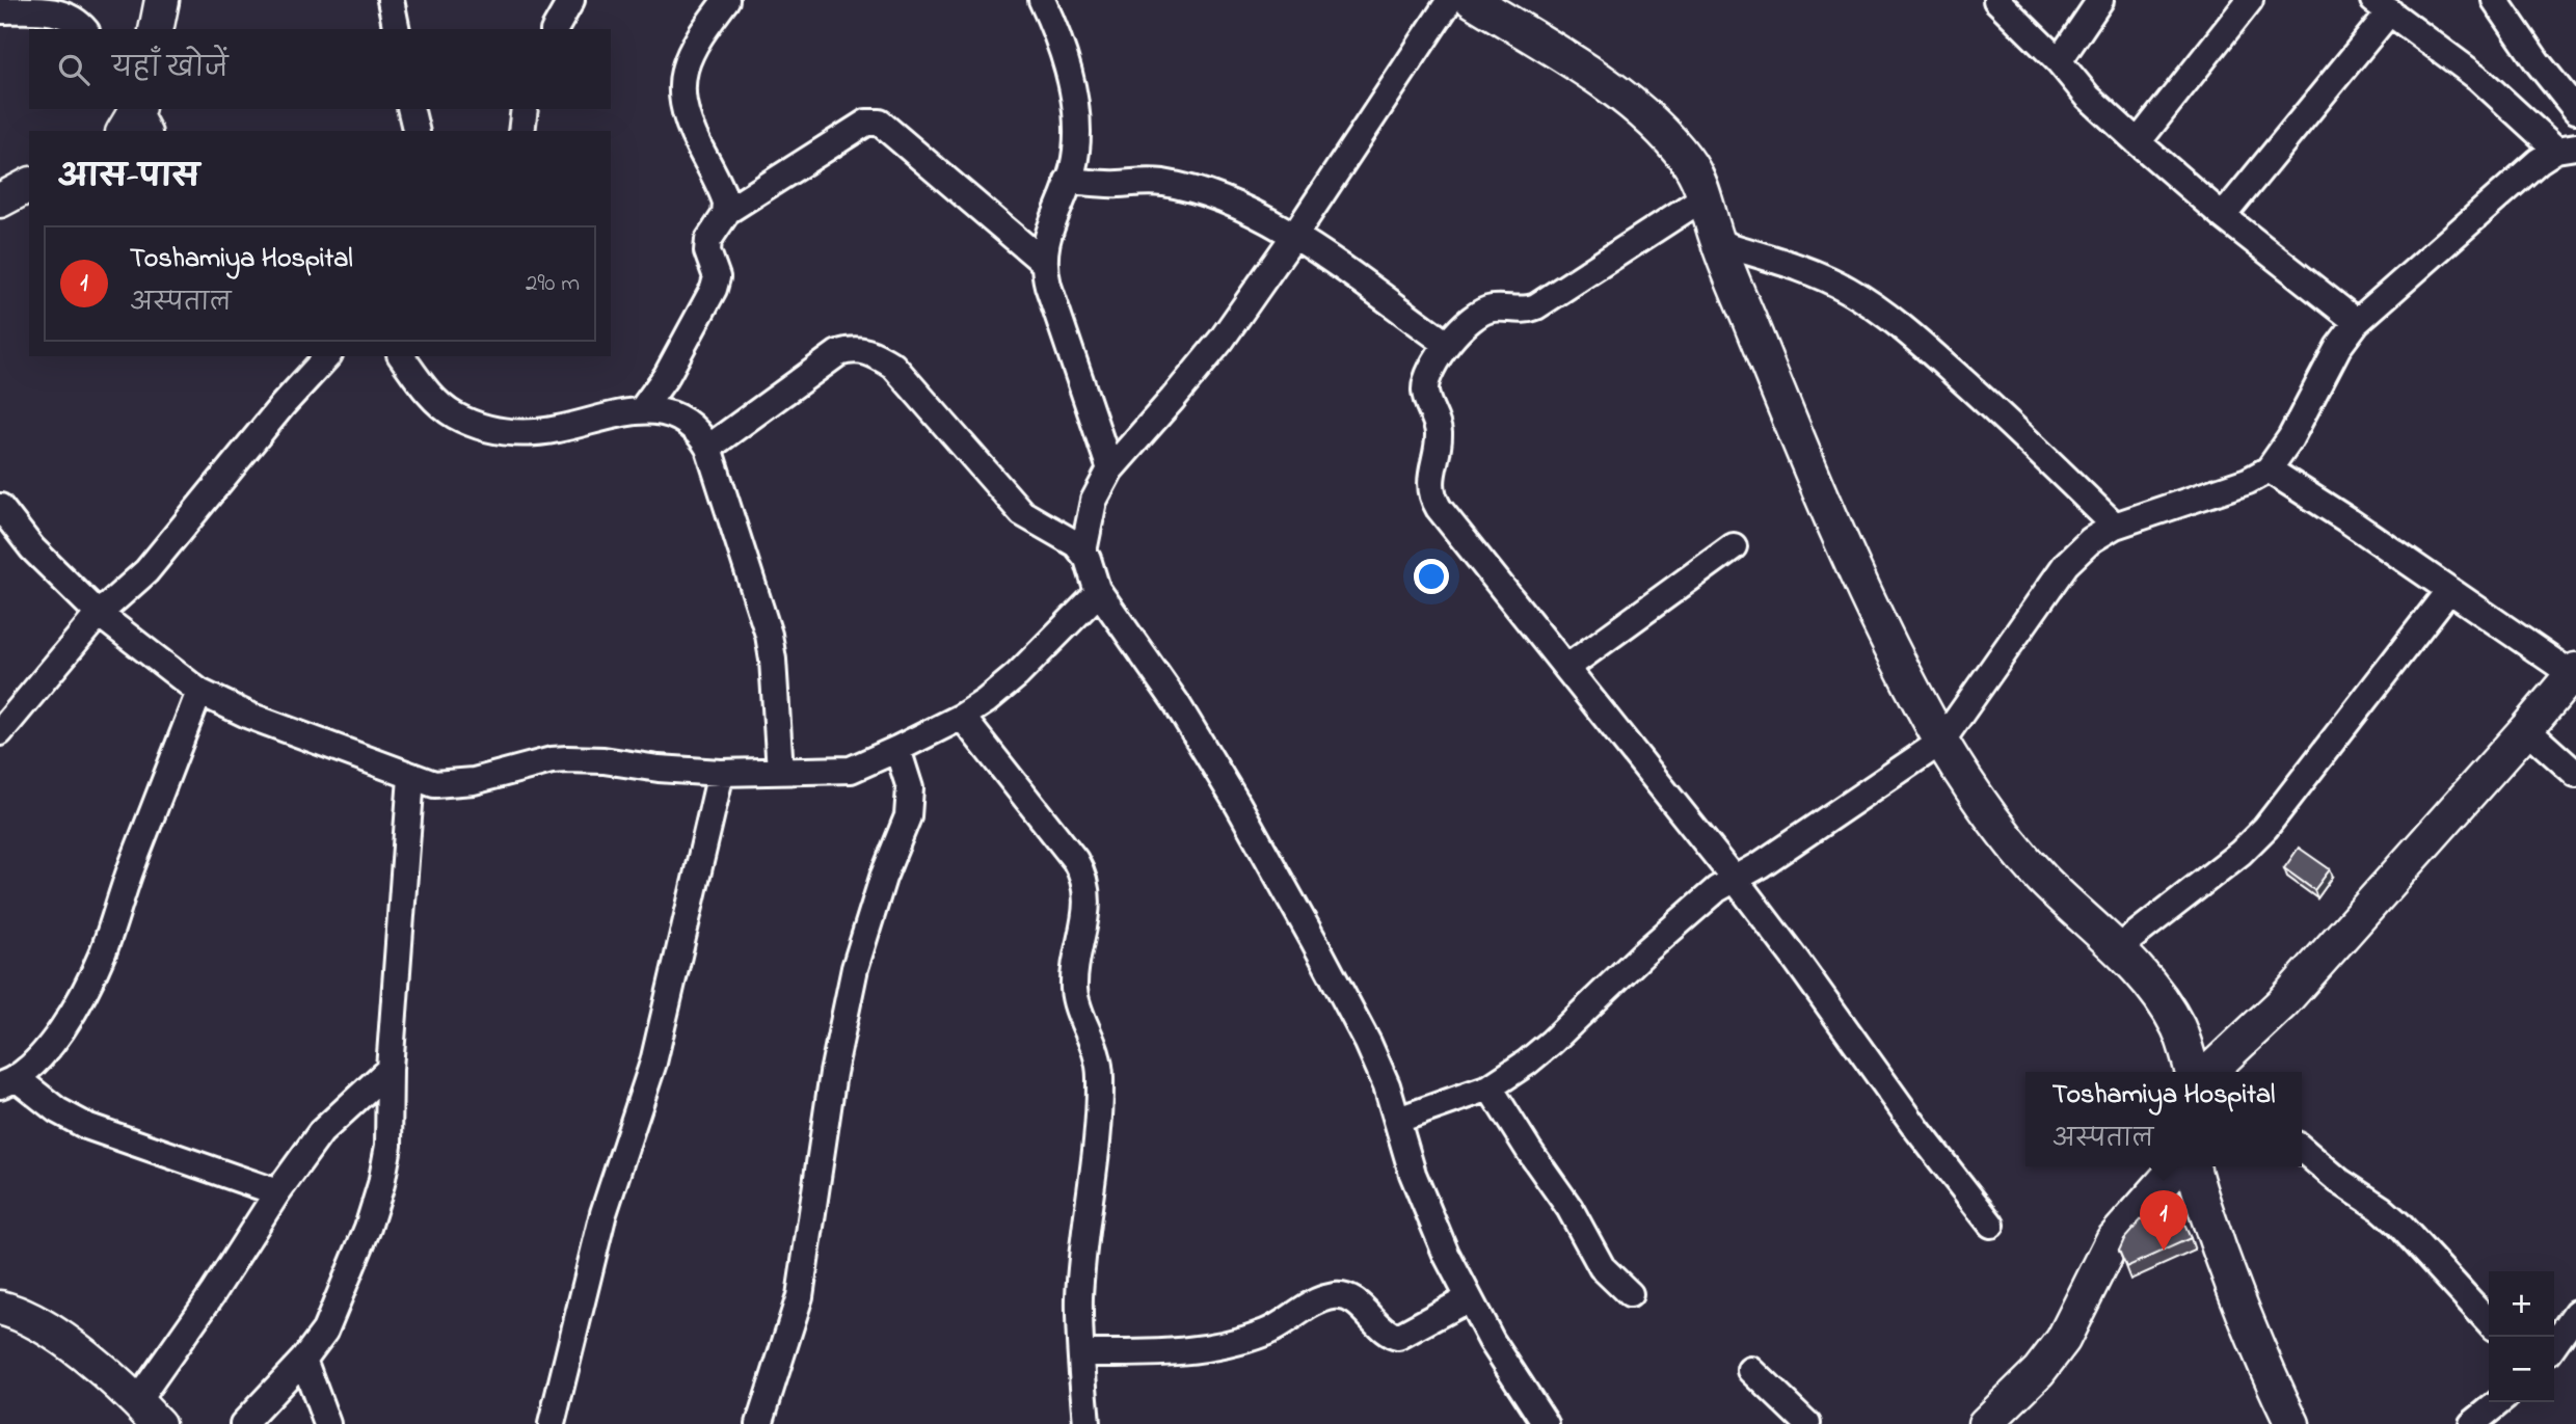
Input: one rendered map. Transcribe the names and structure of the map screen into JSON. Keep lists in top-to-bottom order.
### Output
{
  "page": {
    "search": "यहाँ खोजें",
    "heading": "आस-पास",
    "list": [
      {
        "mark": "1",
        "name": "Toshamiya Hospital",
        "note": "अस्पताल",
        "value": "290 m"
      }
    ],
    "popup": ["Toshamiya Hospital", "अस्पताल"],
    "pins": "1",
    "map_buttons": ["+", "−"]
  }
}
